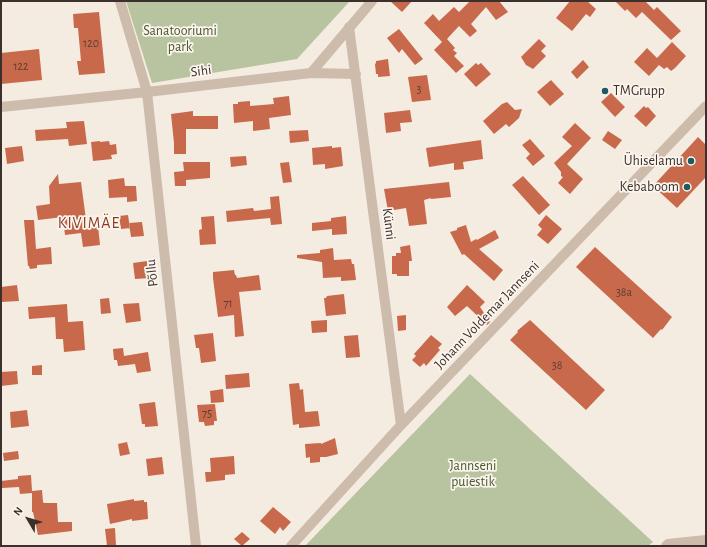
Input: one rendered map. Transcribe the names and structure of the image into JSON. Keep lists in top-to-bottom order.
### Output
{
  "streets": {
    "street": [
      "Sihi",
      "Künni",
      "Põllu",
      "Johann Voldemar Jannseni"
    ]
  },
  "crossings": [
    ["Sihi", "Künni"],
    ["Sihi", "Põllu"],
    ["Künni", "Johann Voldemar Jannseni"]
  ],
  "districts": ["KIVIMÄE"],
  "parks": ["Sanatooriumi park", "Jannseni puiestik"],
  "places": ["TMGrupp", "Ühiselamu", "Kebaboom"],
  "house_numbers": [
    "120",
    "122",
    "3",
    "38a",
    "71",
    "38",
    "75"
  ],
  "north": "top left"
}
